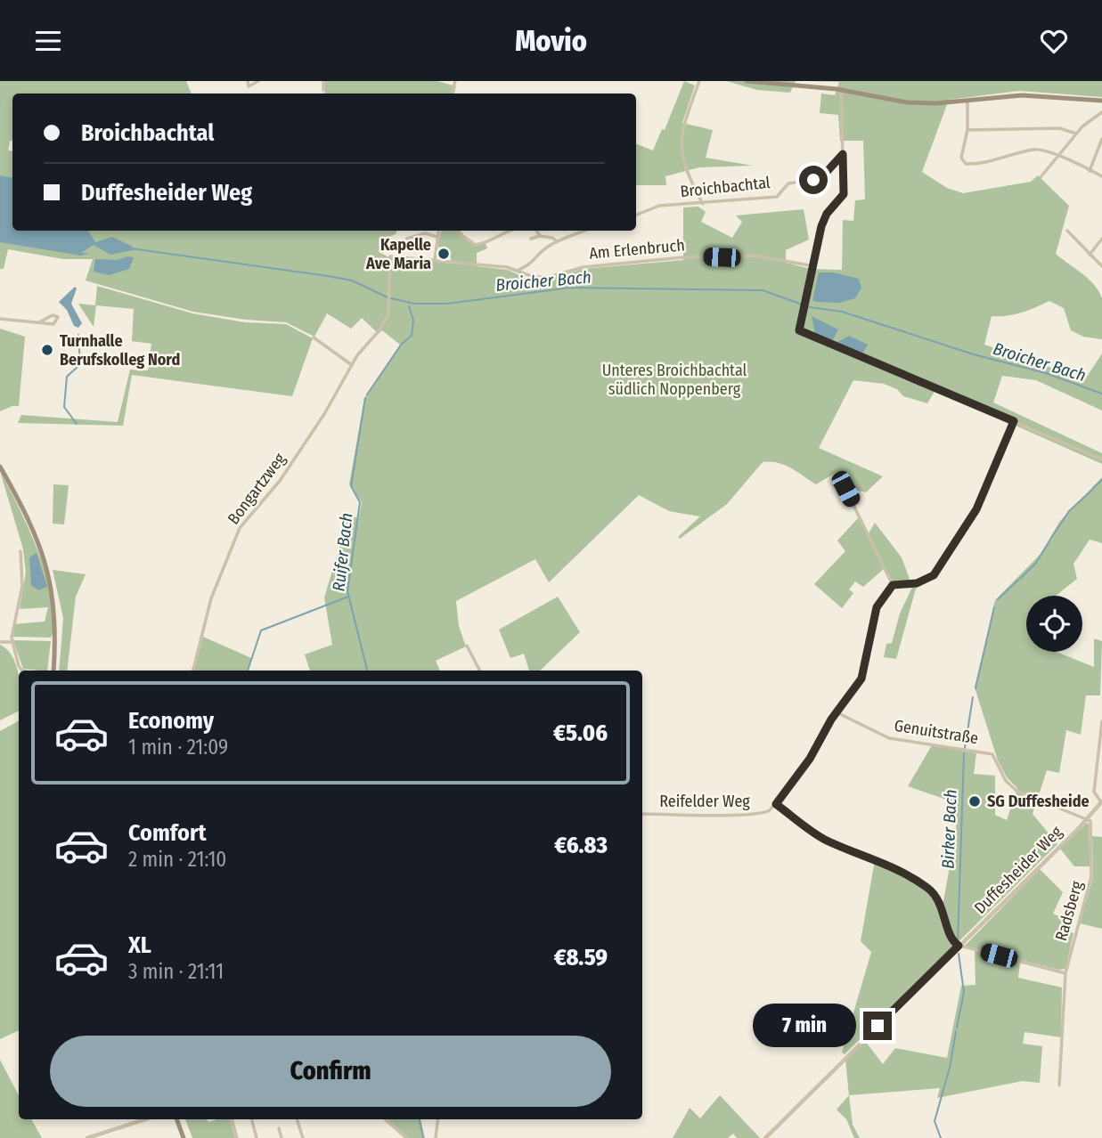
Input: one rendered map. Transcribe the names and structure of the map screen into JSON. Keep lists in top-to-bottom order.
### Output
{
  "streets": {
    "street": [
      "Broichbachtal",
      "Am Erlenbruch",
      "Bongartzweg",
      "Genuitstraße",
      "Reifelder Weg",
      "Duffesheider Weg",
      "Radsberg"
    ]
  },
  "crossings": [
    ["Am Erlenbruch", "Bongartzweg"],
    ["Genuitstraße", "Duffesheider Weg"],
    ["Genuitstraße", "Radsberg"],
    ["Duffesheider Weg", "Radsberg"]
  ],
  "water": ["Broicher Bach", "Ruifer Bach", "Birker Bach"],
  "parks": ["Unteres Broichbachtal südlich Noppenberg"],
  "places": ["Kapelle Ave Maria", "Turnhalle Berufskolleg Nord", "SG Duffesheide"],
  "page": {
    "header": "Movio",
    "banner": ["Broichbachtal", "Duffesheider Weg"],
    "list": [
      {
        "name": "Economy",
        "note": "1 min · 21:09",
        "value": "€5.06"
      },
      {
        "name": "Comfort",
        "note": "2 min · 21:10",
        "value": "€6.83"
      },
      {
        "name": "XL",
        "note": "3 min · 21:11",
        "value": "€8.59"
      }
    ],
    "bubble": "7 min",
    "buttons": "Confirm"
  }
}
